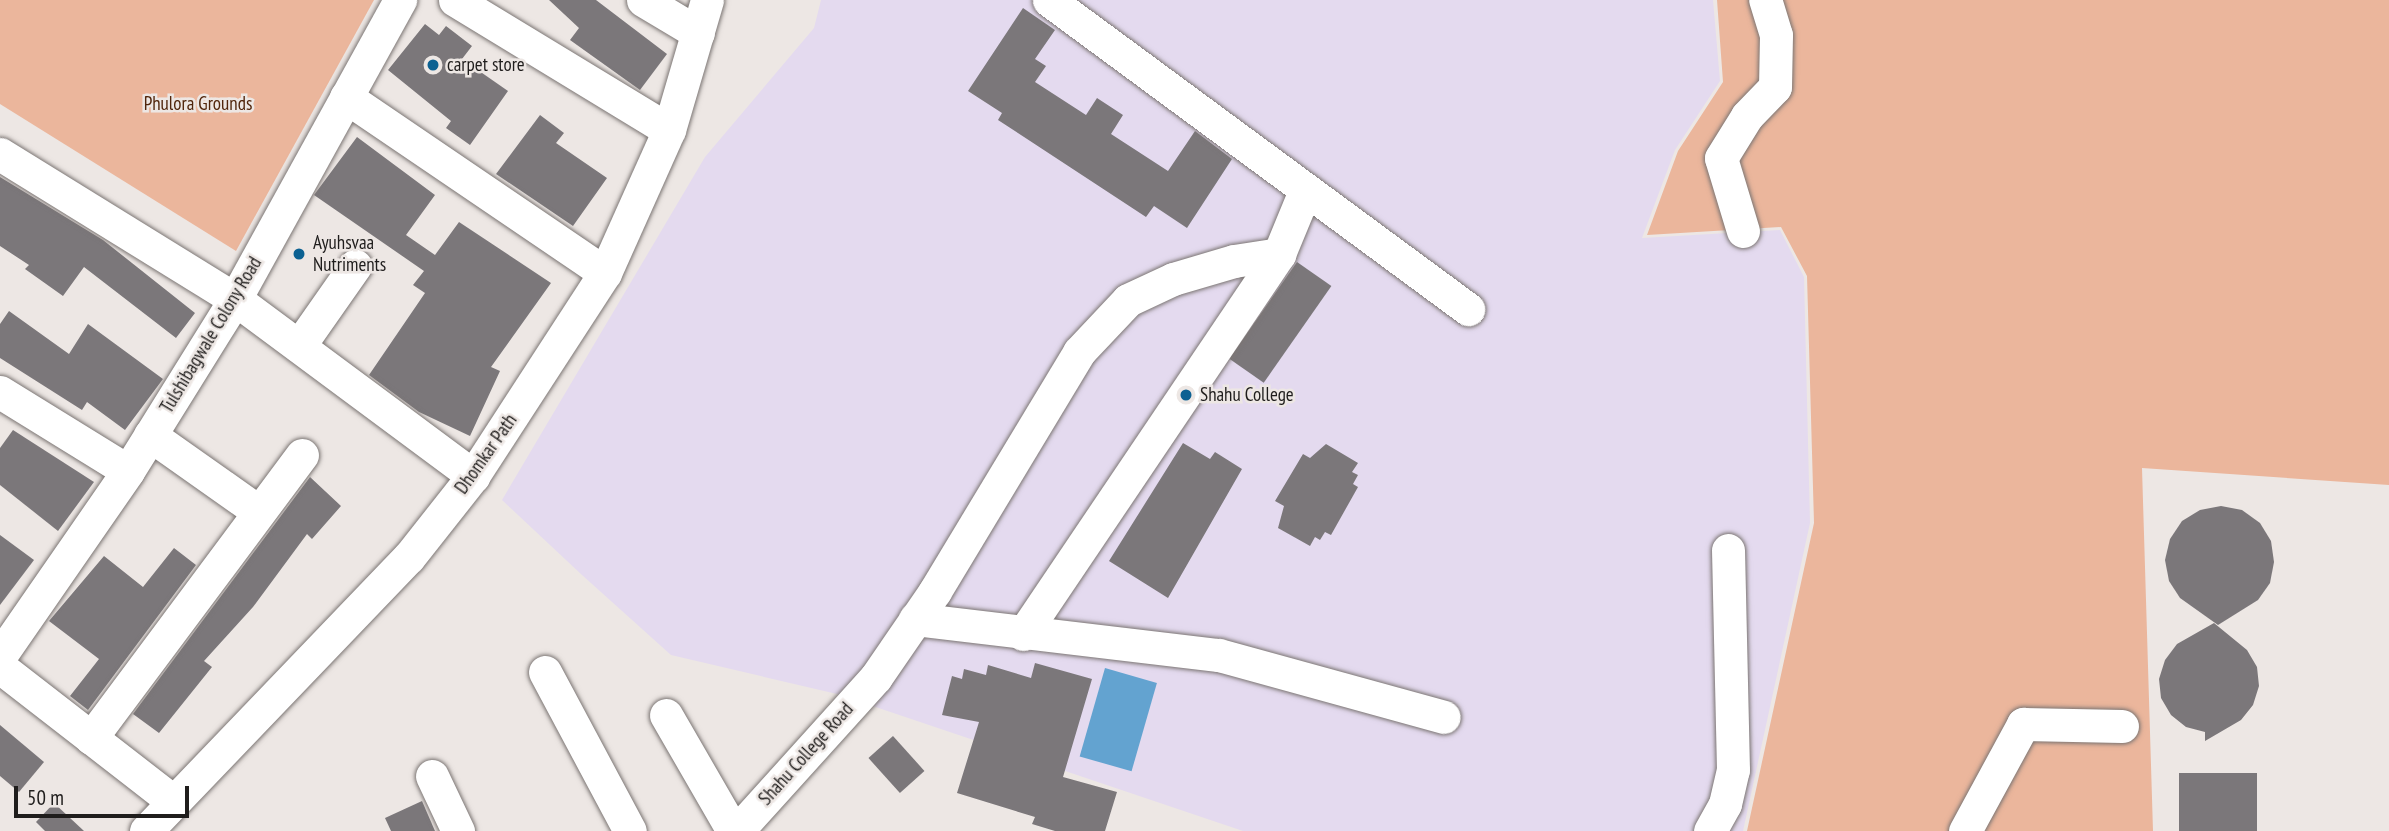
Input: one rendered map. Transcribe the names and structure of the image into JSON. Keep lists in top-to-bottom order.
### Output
{
  "streets": {
    "street": ["Tulshibagwale Colony Road", "Dhomkar Path", "Shahu College Road"]
  },
  "parks": ["Phulora Grounds"],
  "places": ["carpet store", "Ayuhsvaa Nutriments", "Shahu College"],
  "scale_bar": "50 m"
}
